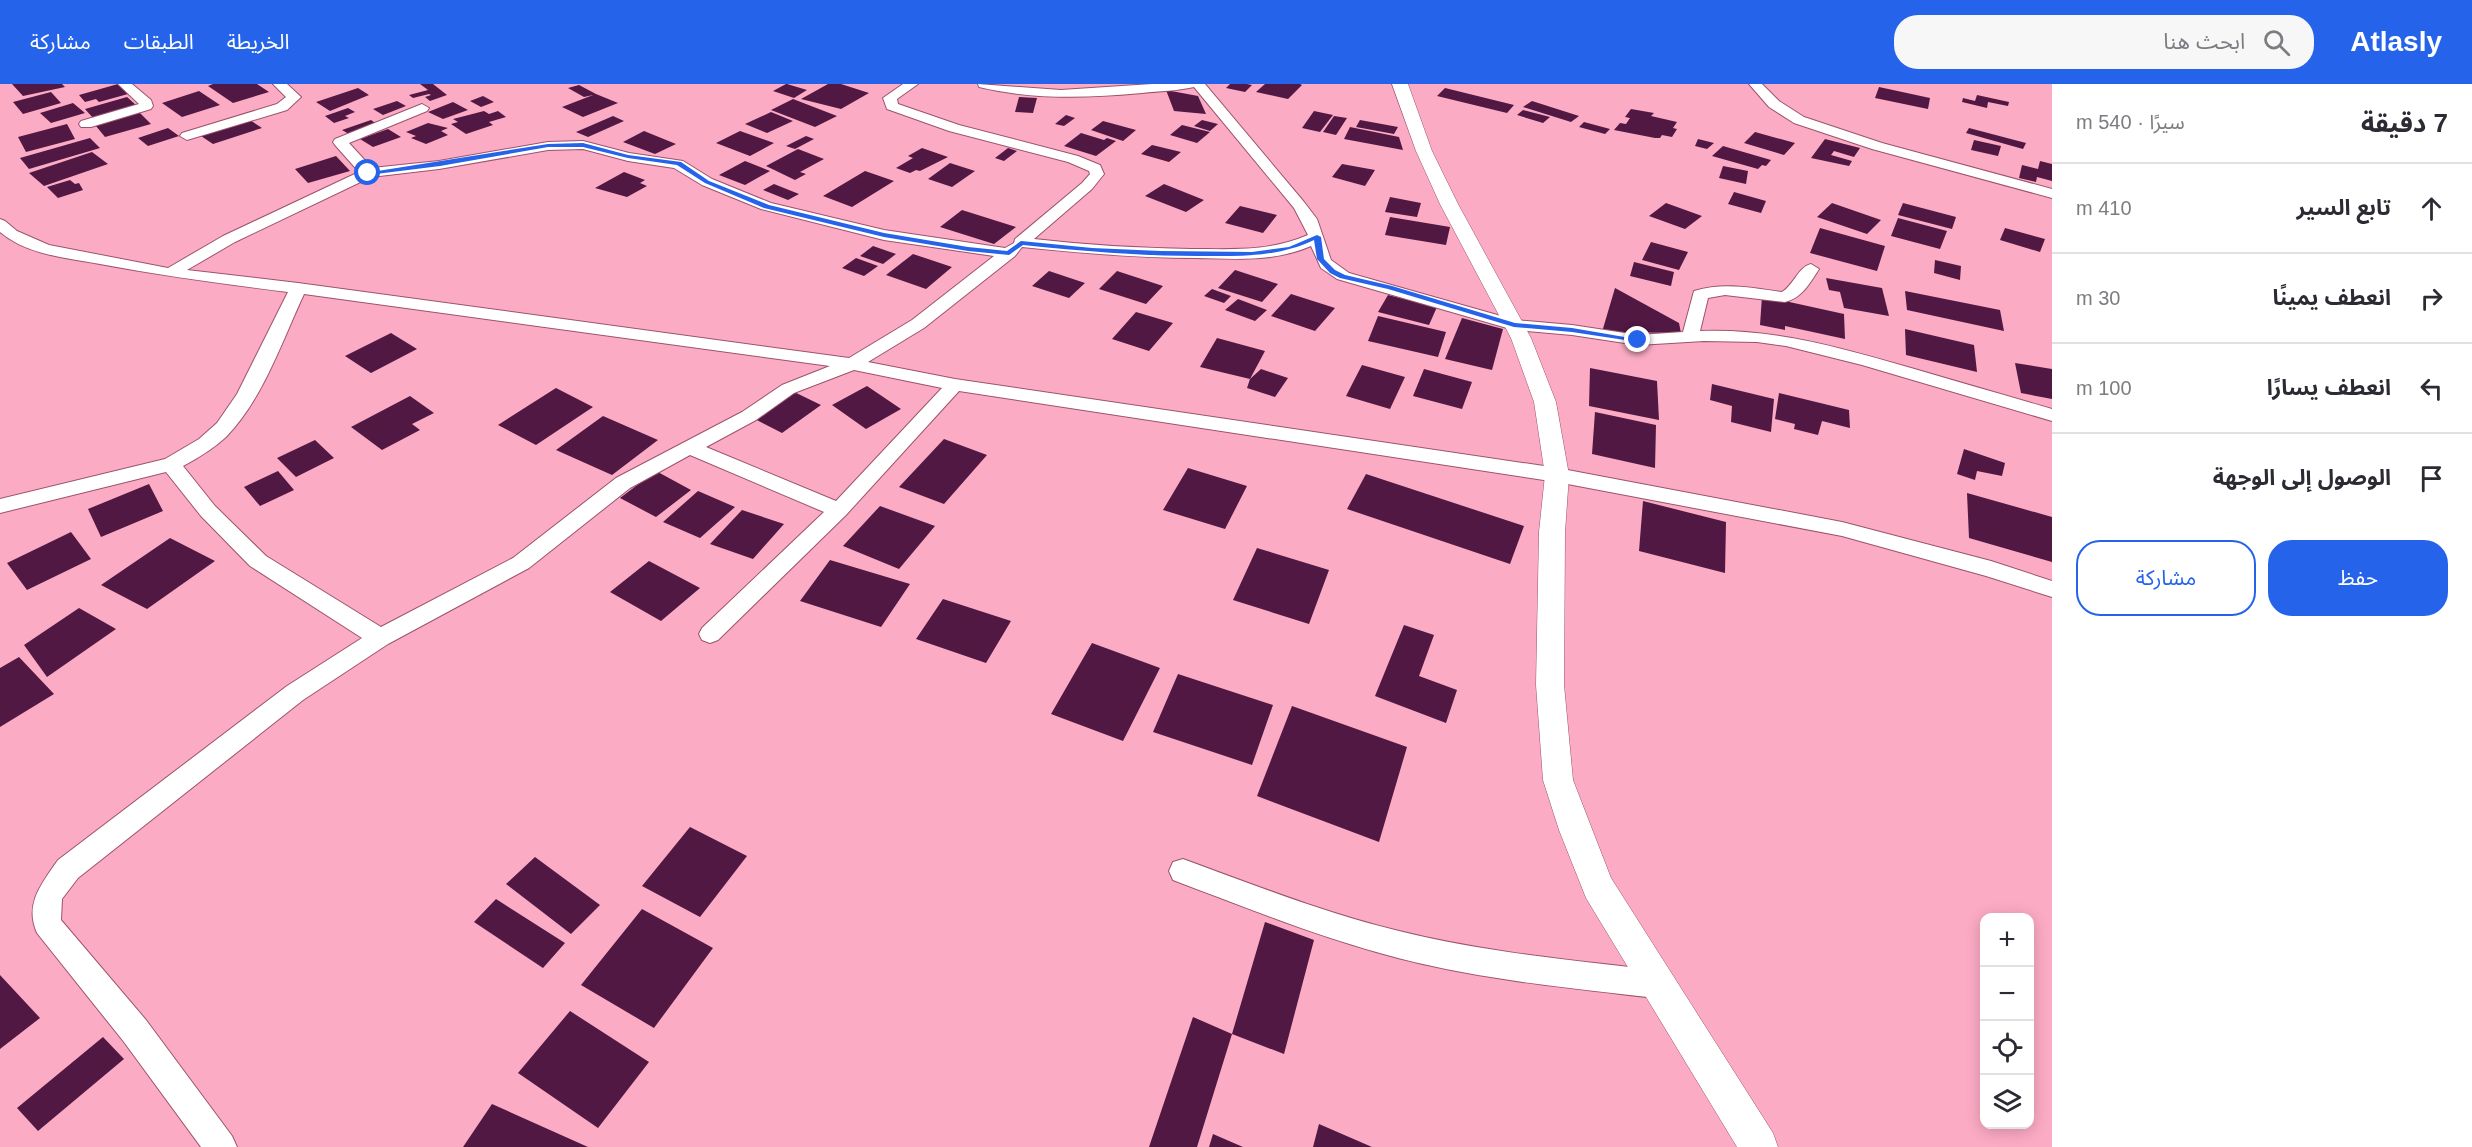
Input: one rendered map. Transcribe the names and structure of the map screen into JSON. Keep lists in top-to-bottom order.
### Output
{
  "page": {
    "header": "Atlasly",
    "search": "ابحث هنا",
    "nav": ["الخريطة", "الطبقات", "مشاركة"],
    "heading": ["7 دقيقة", "سيرًا · 540 m"],
    "list": [
      ["تابع السير", "410 m"],
      ["انعطف يمينًا", "30 m"],
      ["انعطف يسارًا", "100 m"],
      "الوصول إلى الوجهة"
    ],
    "buttons": ["حفظ", "مشاركة"],
    "map_buttons": ["+", "−"]
  }
}
